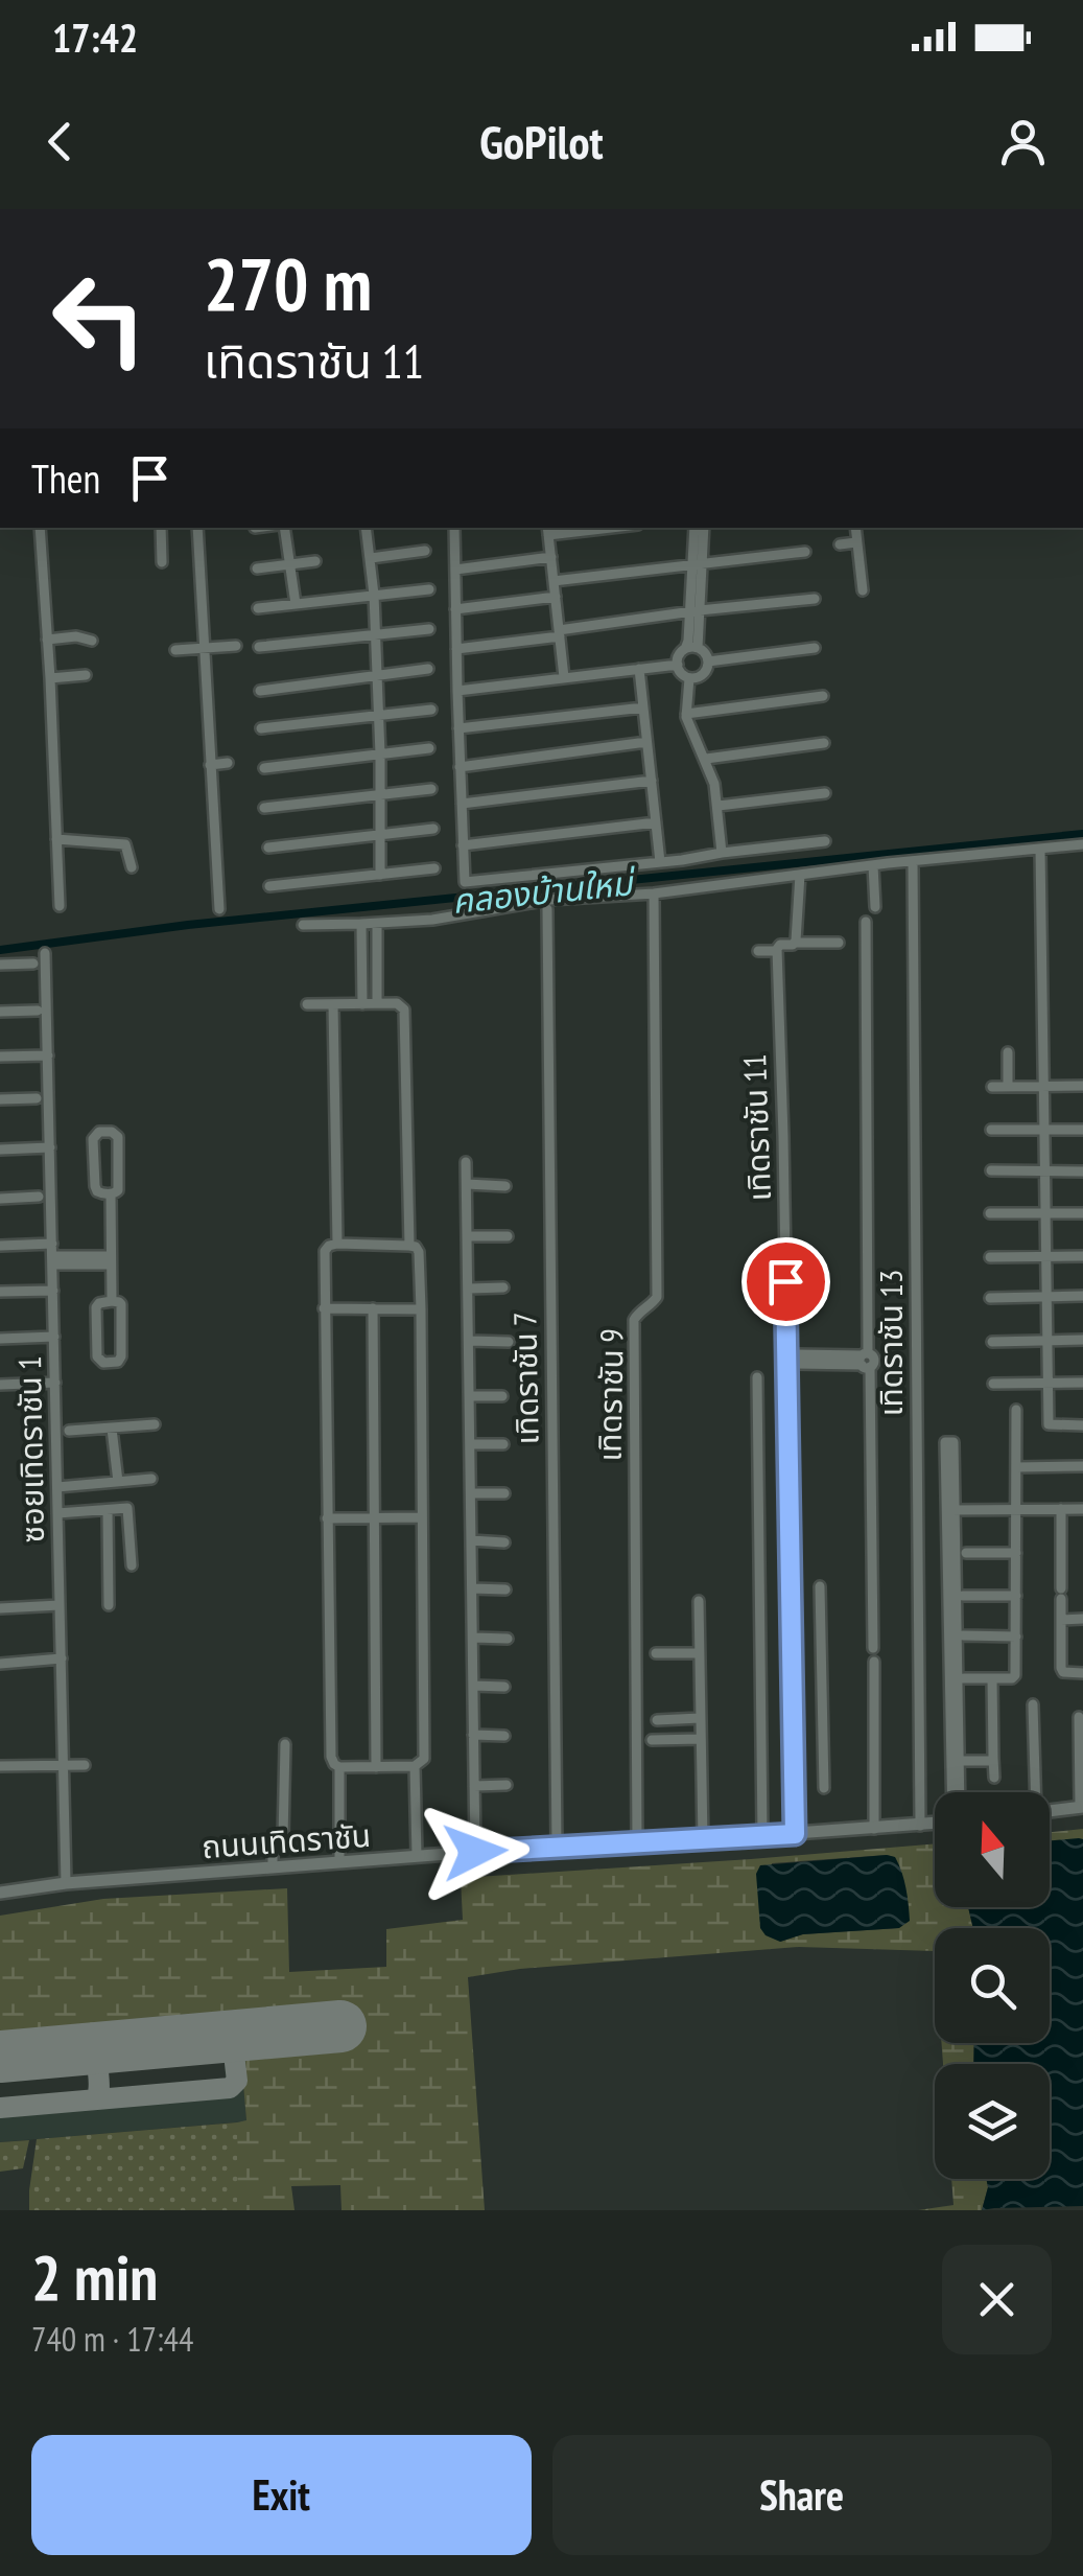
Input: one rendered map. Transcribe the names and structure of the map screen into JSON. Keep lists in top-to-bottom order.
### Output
{
  "streets": {
    "street": [
      "เทิดราชัน 11",
      "เทิดราชัน 13",
      "เทิดราชัน 7",
      "เทิดราชัน 9",
      "ซอยเทิดราชัน 1",
      "ถนนเทิดราชัน"
    ]
  },
  "crossings": [
    ["เทิดราชัน 11", "ถนนเทิดราชัน"],
    ["เทิดราชัน 13", "ถนนเทิดราชัน"],
    ["เทิดราชัน 7", "ถนนเทิดราชัน"],
    ["เทิดราชัน 9", "ถนนเทิดราชัน"],
    ["ซอยเทิดราชัน 1", "ถนนเทิดราชัน"]
  ],
  "water": ["คลองบ้านใหม่"],
  "north": "top",
  "page": {
    "status": "17:42",
    "header": "GoPilot",
    "turn": ["270 m", "เทิดราชัน 11"],
    "then": "Then",
    "heading": ["2 min", "740 m · 17:44"],
    "buttons": ["Exit", "Share"]
  }
}
